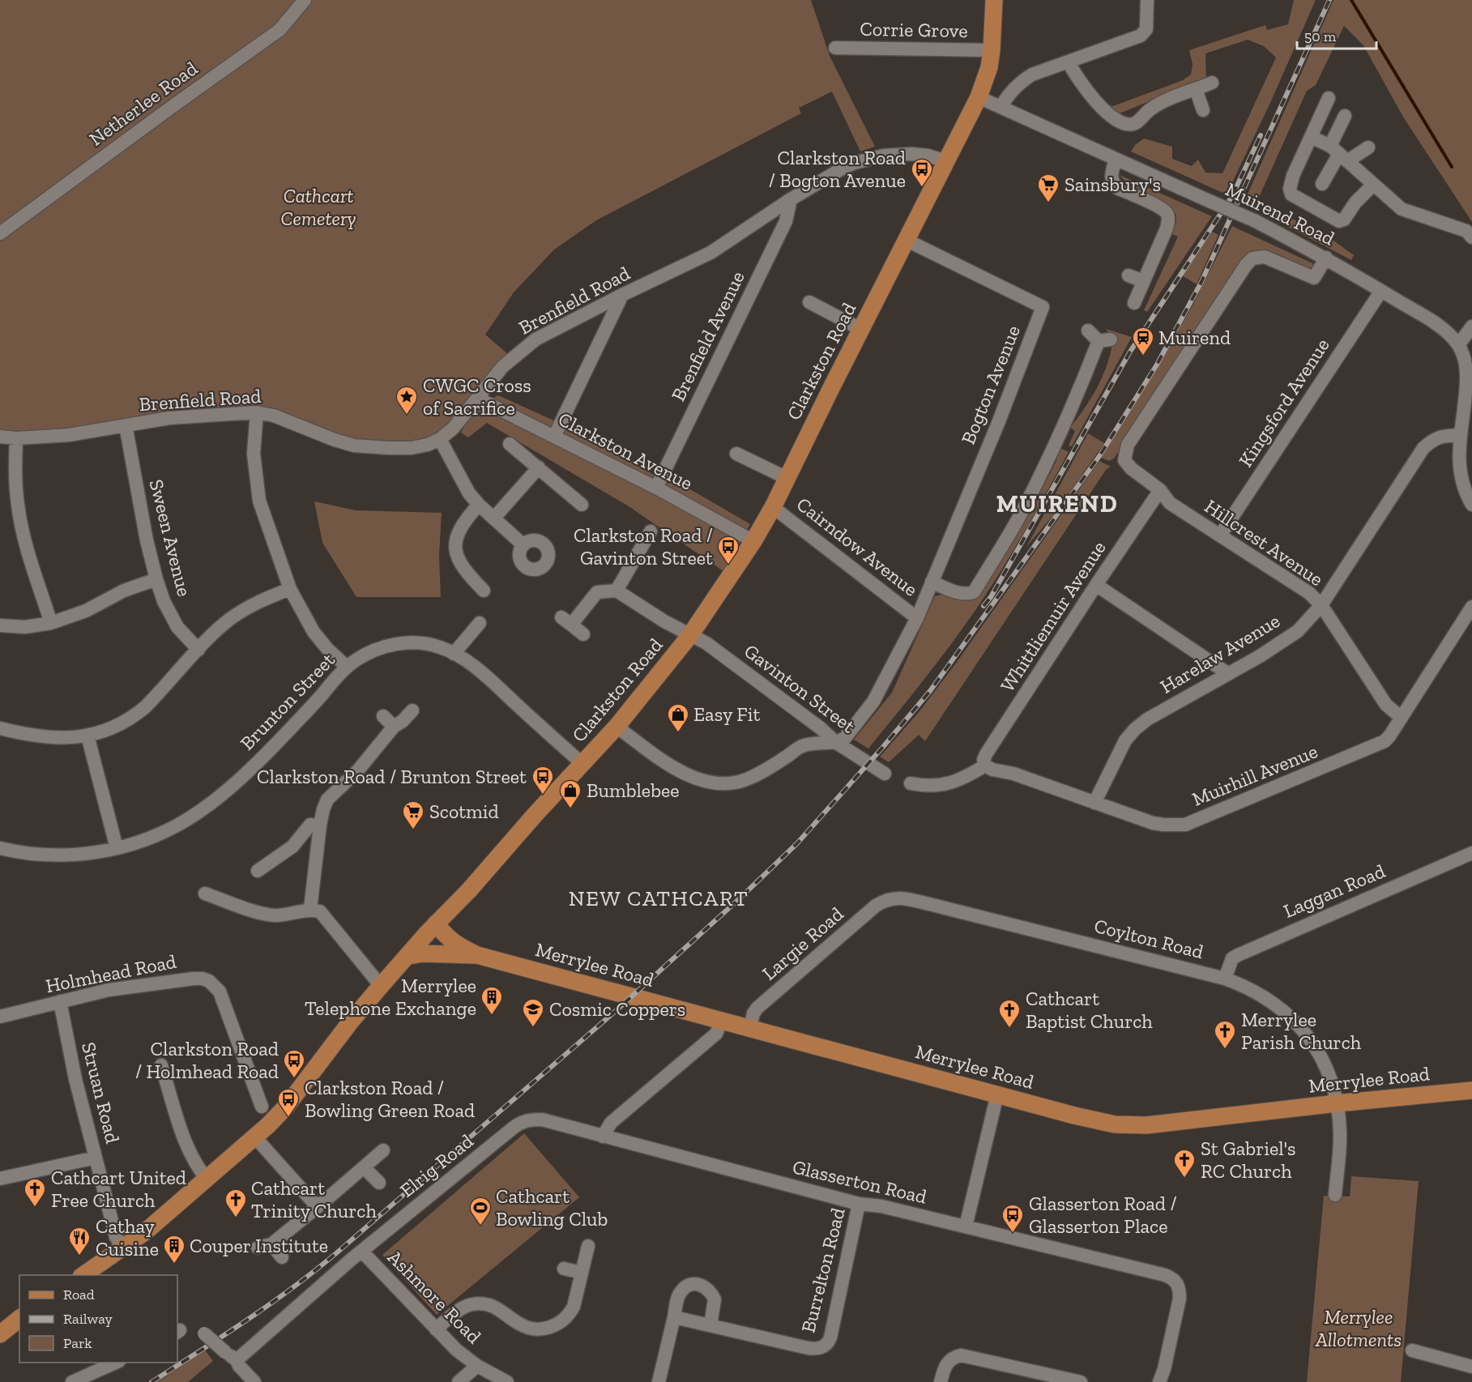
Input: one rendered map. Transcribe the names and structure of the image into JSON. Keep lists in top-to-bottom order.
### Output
{
  "streets": {
    "main road": ["Clarkston Road", "Merrylee Road"],
    "street": [
      "Corrie Grove",
      "Netherlee Road",
      "Muirend Road",
      "Brenfield Road",
      "Brenfield Avenue",
      "Bogton Avenue",
      "Kingsford Avenue",
      "Clarkston Avenue",
      "Sween Avenue",
      "Hillcrest Avenue",
      "Cairndow Avenue",
      "Whittliemuir Avenue",
      "Harelaw Avenue",
      "Gavinton Street",
      "Brunton Street",
      "Muirhill Avenue",
      "Laggan Road",
      "Coylton Road",
      "Largie Road",
      "Holmhead Road",
      "Struan Road",
      "Elrig Road",
      "Glasserton Road",
      "Burrelton Road",
      "Ashmore Road"
    ]
  },
  "crossings": [
    ["Corrie Grove", "Clarkston Road"],
    ["Muirend Road", "Clarkston Road"],
    ["Muirend Road", "Kingsford Avenue"],
    ["Muirend Road", "Hillcrest Avenue"],
    ["Muirend Road", "Harelaw Avenue"],
    ["Brenfield Road", "Brenfield Avenue"],
    ["Brenfield Road", "Clarkston Road"],
    ["Brenfield Road", "Clarkston Avenue"],
    ["Brenfield Road", "Sween Avenue"],
    ["Brenfield Avenue", "Clarkston Avenue"],
    ["Clarkston Road", "Bogton Avenue"],
    ["Clarkston Road", "Clarkston Avenue"],
    ["Clarkston Road", "Cairndow Avenue"],
    ["Clarkston Road", "Gavinton Street"],
    ["Clarkston Road", "Brunton Street"],
    ["Clarkston Road", "Merrylee Road"],
    ["Clarkston Road", "Struan Road"],
    ["Bogton Avenue", "Cairndow Avenue"],
    ["Bogton Avenue", "Gavinton Street"],
    ["Kingsford Avenue", "Hillcrest Avenue"],
    ["Hillcrest Avenue", "Whittliemuir Avenue"],
    ["Hillcrest Avenue", "Harelaw Avenue"],
    ["Hillcrest Avenue", "Muirhill Avenue"],
    ["Whittliemuir Avenue", "Muirhill Avenue"],
    ["Harelaw Avenue", "Muirhill Avenue"],
    ["Laggan Road", "Coylton Road"],
    ["Coylton Road", "Largie Road"],
    ["Coylton Road", "Merrylee Road"],
    ["Largie Road", "Merrylee Road"],
    ["Holmhead Road", "Struan Road"],
    ["Elrig Road", "Glasserton Road"],
    ["Elrig Road", "Ashmore Road"],
    ["Glasserton Road", "Burrelton Road"]
  ],
  "districts": ["MUIREND", "NEW CATHCART"],
  "parks": ["Cathcart Cemetery", "Merrylee Allotments"],
  "places": {
    "bus stop": [
      "Clarkston Road / Bogton Avenue",
      "Clarkston Road / Gavinton Street",
      "Clarkston Road / Brunton Street",
      "Clarkston Road / Holmhead Road",
      "Clarkston Road / Bowling Green Road",
      "Glasserton Road / Glasserton Place"
    ],
    "supermarket": ["Sainsbury's", "Scotmid"],
    "station": ["Muirend"],
    "place": ["CWGC Cross of Sacrifice"],
    "shop": ["Easy Fit", "Bumblebee"],
    "building": ["Merrylee Telephone Exchange", "Couper Institute"],
    "school or university": ["Cosmic Coppers"],
    "church": [
      "Cathcart Baptist Church",
      "Merrylee Parish Church",
      "St Gabriel's RC Church",
      "Cathcart United Free Church",
      "Cathcart Trinity Church"
    ],
    "sports": ["Cathcart Bowling Club"],
    "restaurant": ["Cathay Cuisine"]
  },
  "legend": ["Road", "Railway", "Park"],
  "scale_bar": "50 m"
}
